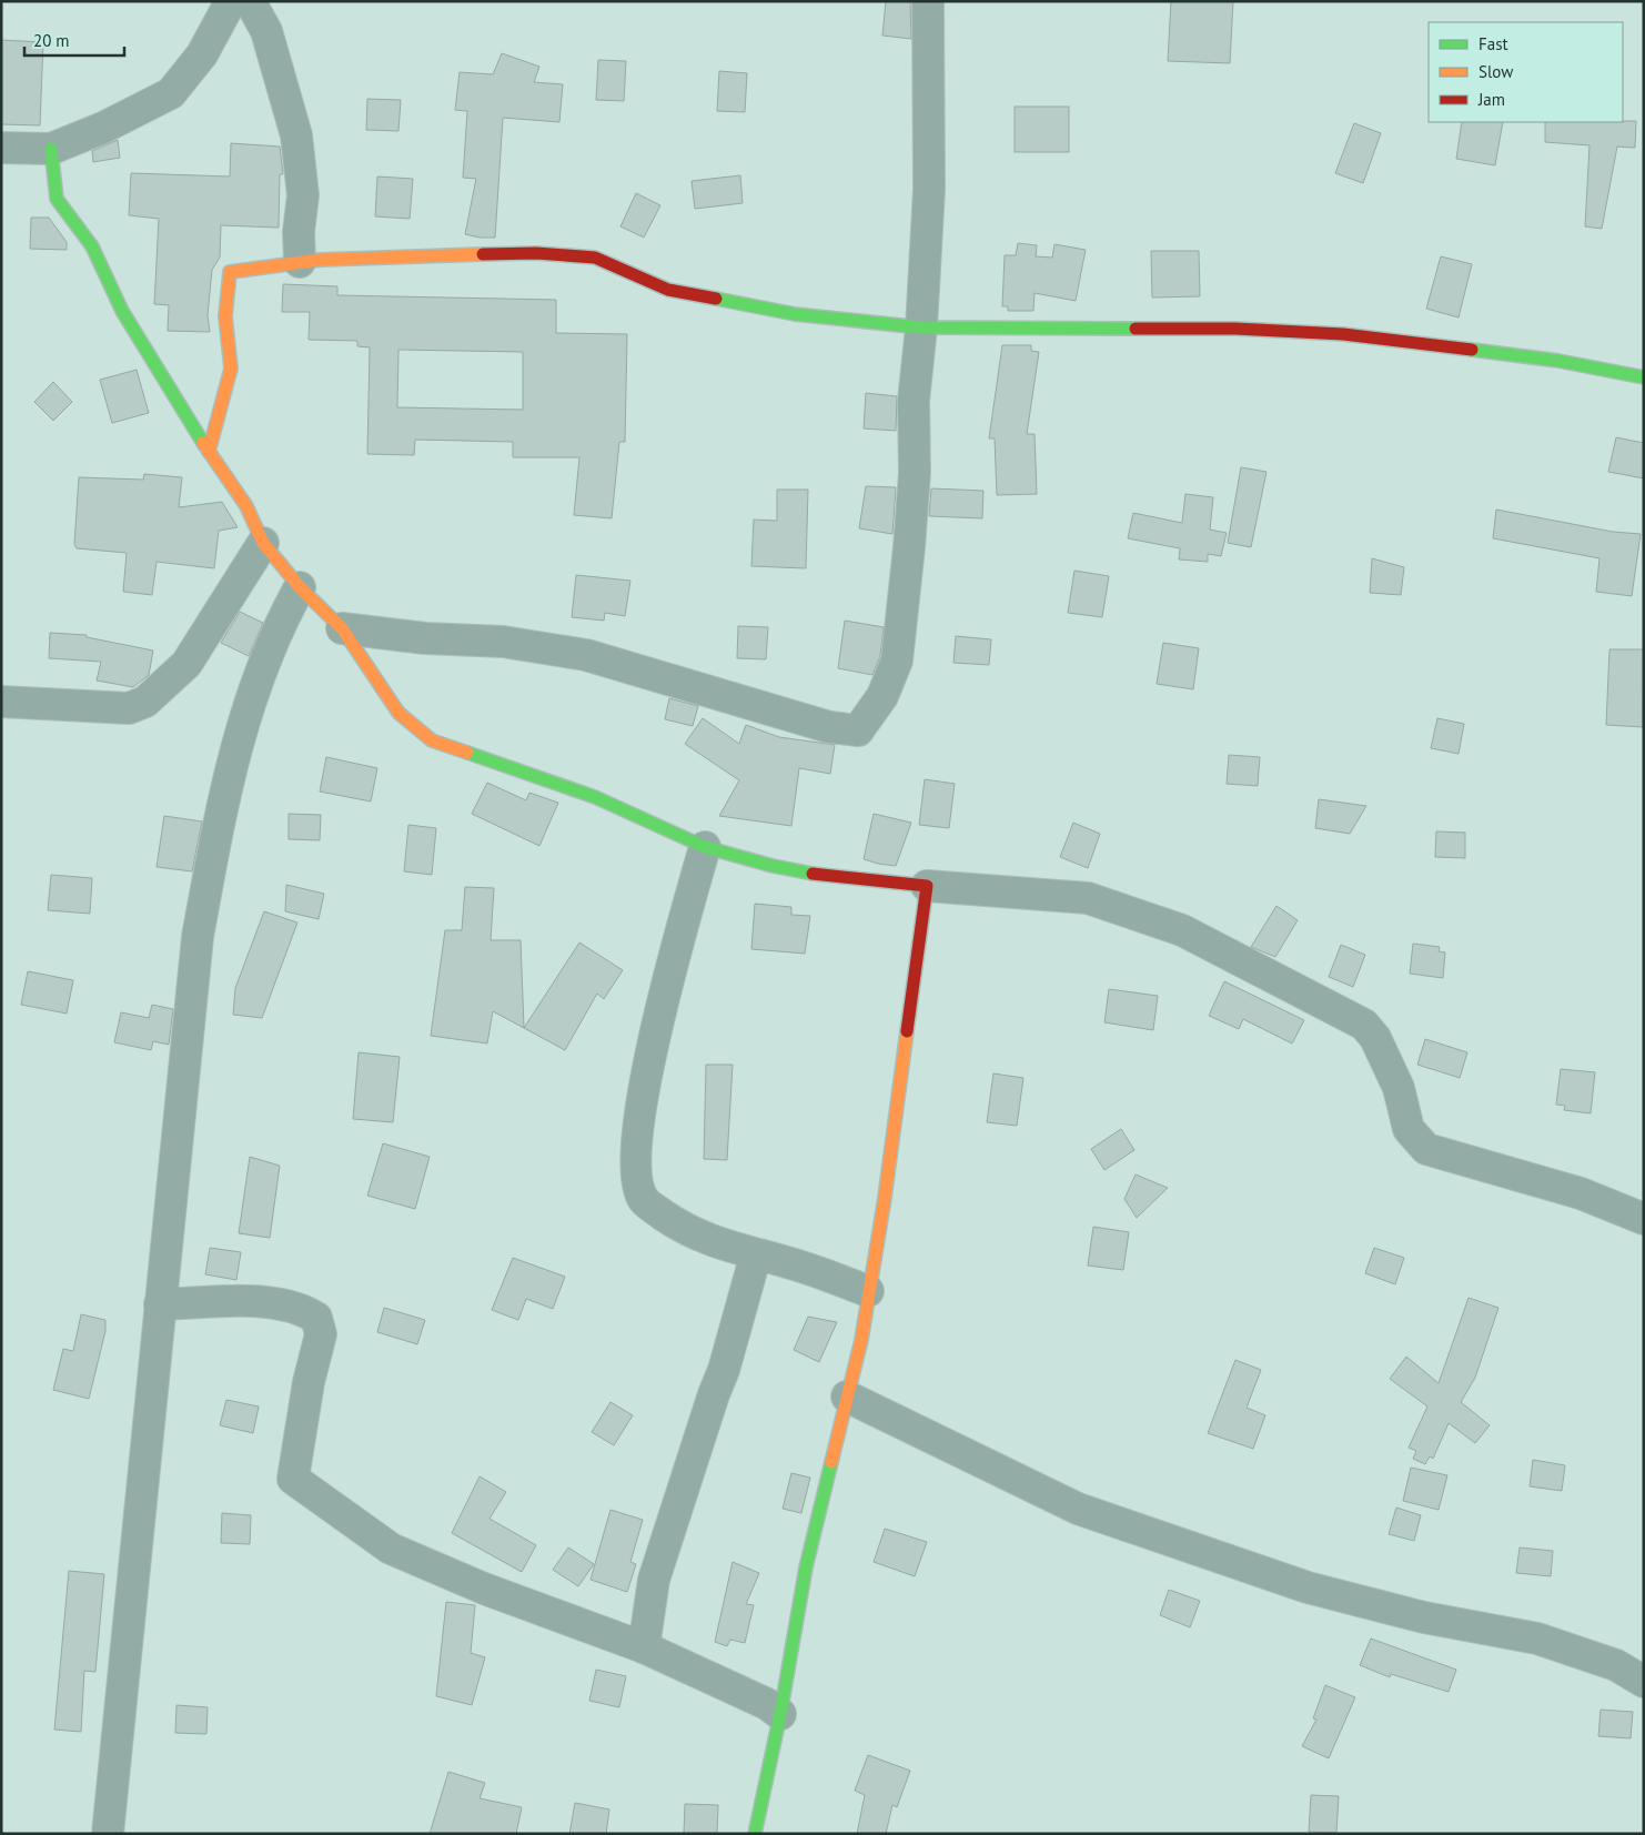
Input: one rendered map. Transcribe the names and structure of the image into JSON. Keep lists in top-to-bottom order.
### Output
{
  "legend": ["Fast", "Slow", "Jam"],
  "scale_bar": "20 m"
}
